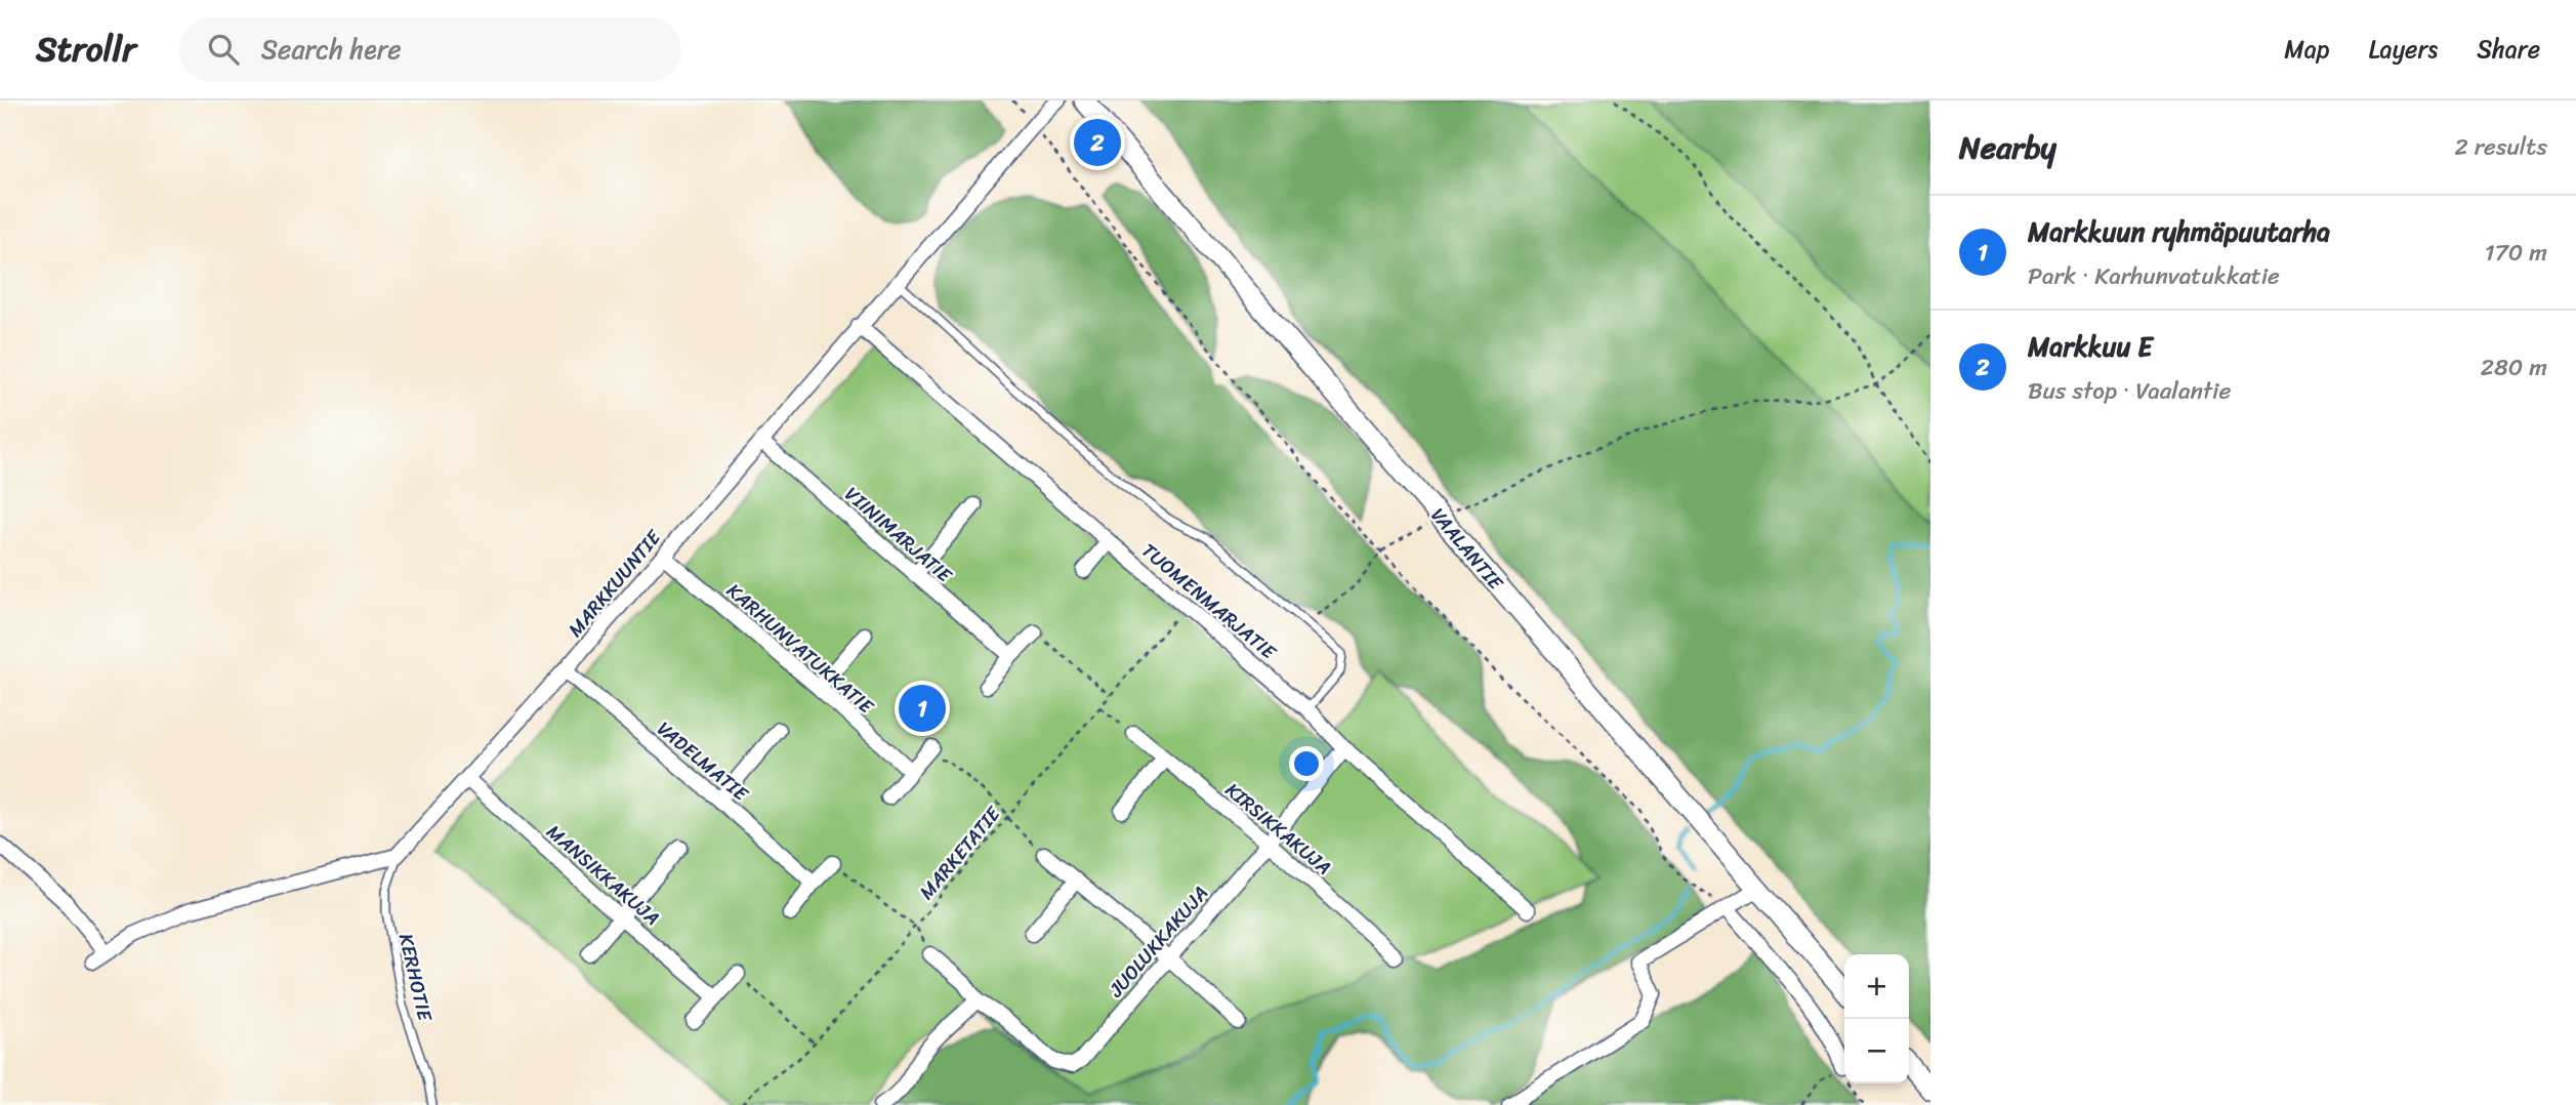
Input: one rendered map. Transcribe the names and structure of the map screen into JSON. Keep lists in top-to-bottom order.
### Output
{
  "streets": {
    "street": [
      "VIINIMARJATIE",
      "VAALANTIE",
      "MARKKUUNTIE",
      "TUOMENMARJATIE",
      "KARHUNVATUKKATIE",
      "VADELMATIE",
      "KIRSIKKAKUJA",
      "MANSIKKAKUJA",
      "JUOLUKKAKUJA"
    ],
    "lane": ["KERHOTIE"],
    "path": ["MARKETATIE"]
  },
  "crossings": [
    ["VIINIMARJATIE", "MARKKUUNTIE"],
    ["MARKKUUNTIE", "TUOMENMARJATIE"],
    ["MARKKUUNTIE", "KARHUNVATUKKATIE"],
    ["MARKKUUNTIE", "VADELMATIE"],
    ["MARKKUUNTIE", "MANSIKKAKUJA"],
    ["MARKKUUNTIE", "KERHOTIE"],
    ["TUOMENMARJATIE", "MARKETATIE"],
    ["TUOMENMARJATIE", "JUOLUKKAKUJA"],
    ["KIRSIKKAKUJA", "JUOLUKKAKUJA"]
  ],
  "page": {
    "header": "Strollr",
    "search": "Search here",
    "nav": ["Map", "Layers", "Share"],
    "heading": ["Nearby", "2 results"],
    "pins": ["2", "1"],
    "list": [
      {
        "mark": "1",
        "name": "Markkuun ryhmäpuutarha",
        "note": "Park · Karhunvatukkatie",
        "value": "170 m"
      },
      {
        "mark": "2",
        "name": "Markkuu E",
        "note": "Bus stop · Vaalantie",
        "value": "280 m"
      }
    ],
    "map_buttons": ["+", "−"]
  }
}
